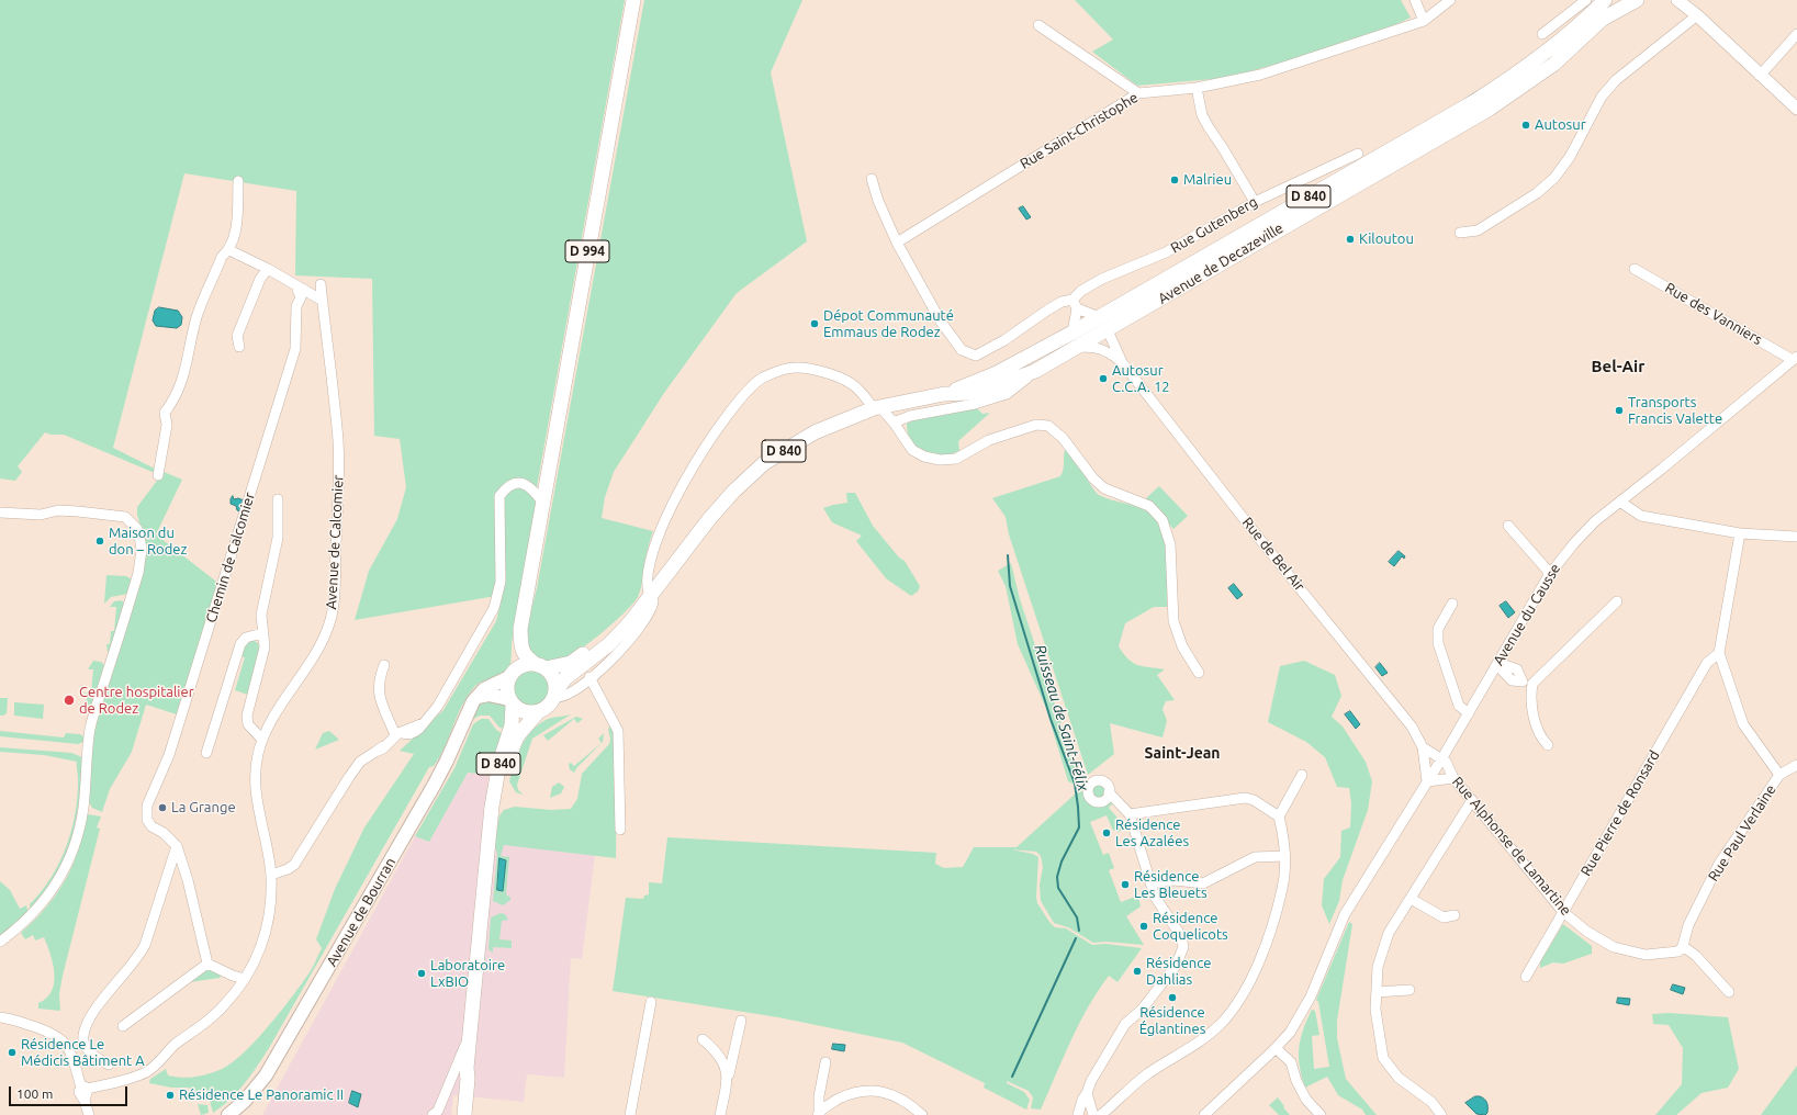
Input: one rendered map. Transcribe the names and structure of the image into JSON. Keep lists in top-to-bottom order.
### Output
{
  "streets": {
    "main road": [
      "D 840",
      "D 994",
      "Avenue de Decazeville",
      "Avenue de Bourran"
    ],
    "street": [
      "Rue Saint-Christophe",
      "Rue Gutenberg",
      "Rue des Vanniers",
      "Avenue de Calcomier",
      "Rue de Bel Air",
      "Chemin de Calcomier",
      "Avenue du Causse",
      "Rue Pierre de Ronsard",
      "Rue Paul Verlaine",
      "Rue Alphonse de Lamartine"
    ]
  },
  "crossings": [
    ["Rue Saint-Christophe", "Rue Gutenberg"],
    ["D 840", "D 994"],
    ["D 840", "Avenue de Decazeville"],
    ["D 994", "Avenue de Decazeville"],
    ["Avenue de Decazeville", "Rue de Bel Air"],
    ["Rue des Vanniers", "Avenue du Causse"],
    ["Rue de Bel Air", "Avenue du Causse"],
    ["Rue de Bel Air", "Rue Alphonse de Lamartine"],
    ["Avenue du Causse", "Rue Alphonse de Lamartine"],
    ["Rue Pierre de Ronsard", "Rue Alphonse de Lamartine"],
    ["Rue Paul Verlaine", "Rue Alphonse de Lamartine"]
  ],
  "districts": ["Bel-Air", "Saint-Jean"],
  "water": ["Ruisseau de Saint-Félix"],
  "places": [
    "Autosur",
    "Malrieu",
    "Kiloutou",
    "Dépot Communauté Emmaus de Rodez",
    "Autosur C.C.A. 12",
    "Transports Francis Valette",
    "Maison du don – Rodez",
    "Centre hospitalier de Rodez",
    "La Grange",
    "Résidence Les Azalées",
    "Résidence Les Bleuets",
    "Résidence Coquelicots",
    "Résidence Dahlias",
    "Laboratoire LxBIO",
    "Résidence Églantines",
    "Résidence Le Médicis Bâtiment A",
    "Résidence Le Panoramic II"
  ],
  "scale_bar": "100 m"
}
